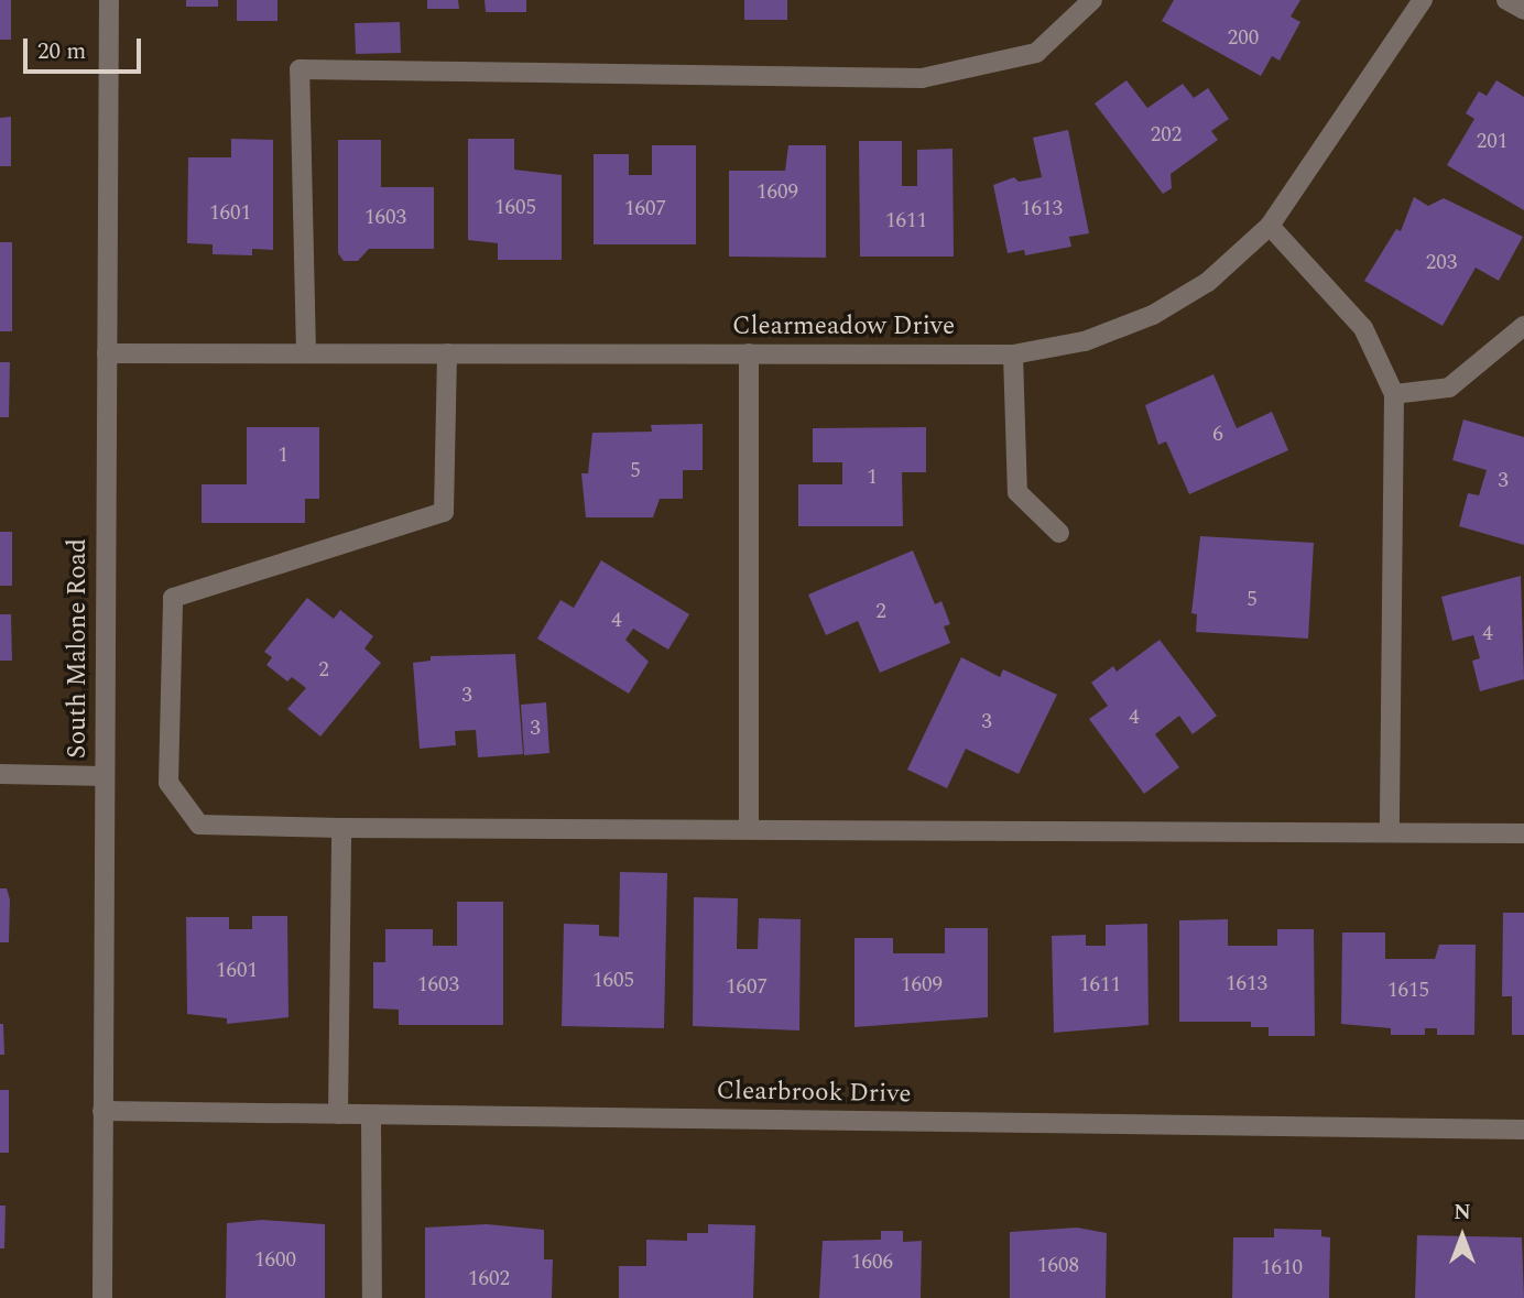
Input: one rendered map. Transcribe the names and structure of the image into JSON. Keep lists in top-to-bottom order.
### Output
{
  "streets": {
    "street": ["Clearmeadow Drive", "South Malone Road", "Clearbrook Drive"]
  },
  "crossings": [
    ["Clearmeadow Drive", "South Malone Road"],
    ["South Malone Road", "Clearbrook Drive"]
  ],
  "house_numbers": [
    "200",
    "202",
    "201",
    "1609",
    "1605",
    "1607",
    "1613",
    "1601",
    "1603",
    "1611",
    "203",
    "6",
    "1",
    "5",
    "1",
    "3",
    "5",
    "2",
    "4",
    "4",
    "2",
    "3",
    "4",
    "3",
    "3",
    "1601",
    "1605",
    "1613",
    "1603",
    "1609",
    "1611",
    "1607",
    "1615",
    "1600",
    "1606",
    "1608",
    "1610",
    "1602"
  ],
  "scale_bar": "20 m",
  "north": "top"
}
